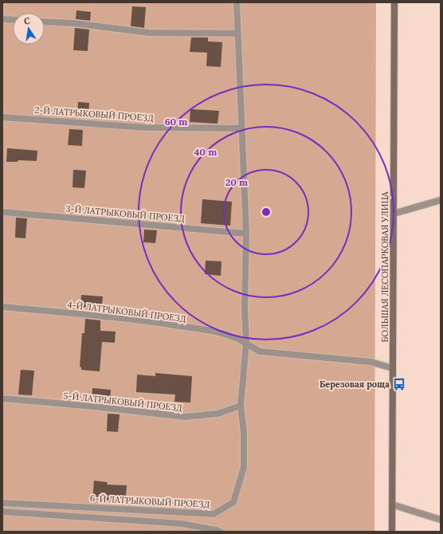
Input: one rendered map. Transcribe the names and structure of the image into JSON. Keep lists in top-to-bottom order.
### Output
{
  "streets": {
    "main road": ["БОЛЬШАЯ ЛЕСОПАРКОВАЯ УЛИЦА"],
    "street": [
      "2-Й ЛАТРЫКОВЫЙ ПРОЕЗД",
      "3-Й ЛАТРЫКОВЫЙ ПРОЕЗД",
      "4-Й ЛАТРЫКОВЫЙ ПРОЕЗД",
      "5-Й ЛАТРЫКОВЫЙ ПРОЕЗД",
      "6-Й ЛАТРЫКОВЫЙ ПРОЕЗД"
    ]
  },
  "crossings": [
    ["2-Й ЛАТРЫКОВЫЙ ПРОЕЗД", "6-Й ЛАТРЫКОВЫЙ ПРОЕЗД"],
    ["3-Й ЛАТРЫКОВЫЙ ПРОЕЗД", "6-Й ЛАТРЫКОВЫЙ ПРОЕЗД"],
    ["БОЛЬШАЯ ЛЕСОПАРКОВАЯ УЛИЦА", "4-Й ЛАТРЫКОВЫЙ ПРОЕЗД"],
    ["4-Й ЛАТРЫКОВЫЙ ПРОЕЗД", "6-Й ЛАТРЫКОВЫЙ ПРОЕЗД"],
    ["5-Й ЛАТРЫКОВЫЙ ПРОЕЗД", "6-Й ЛАТРЫКОВЫЙ ПРОЕЗД"]
  ],
  "places": {
    "bus stop": ["Березовая роща"]
  },
  "north": "top",
  "rings": ["60 m", "40 m", "20 m"]
}
